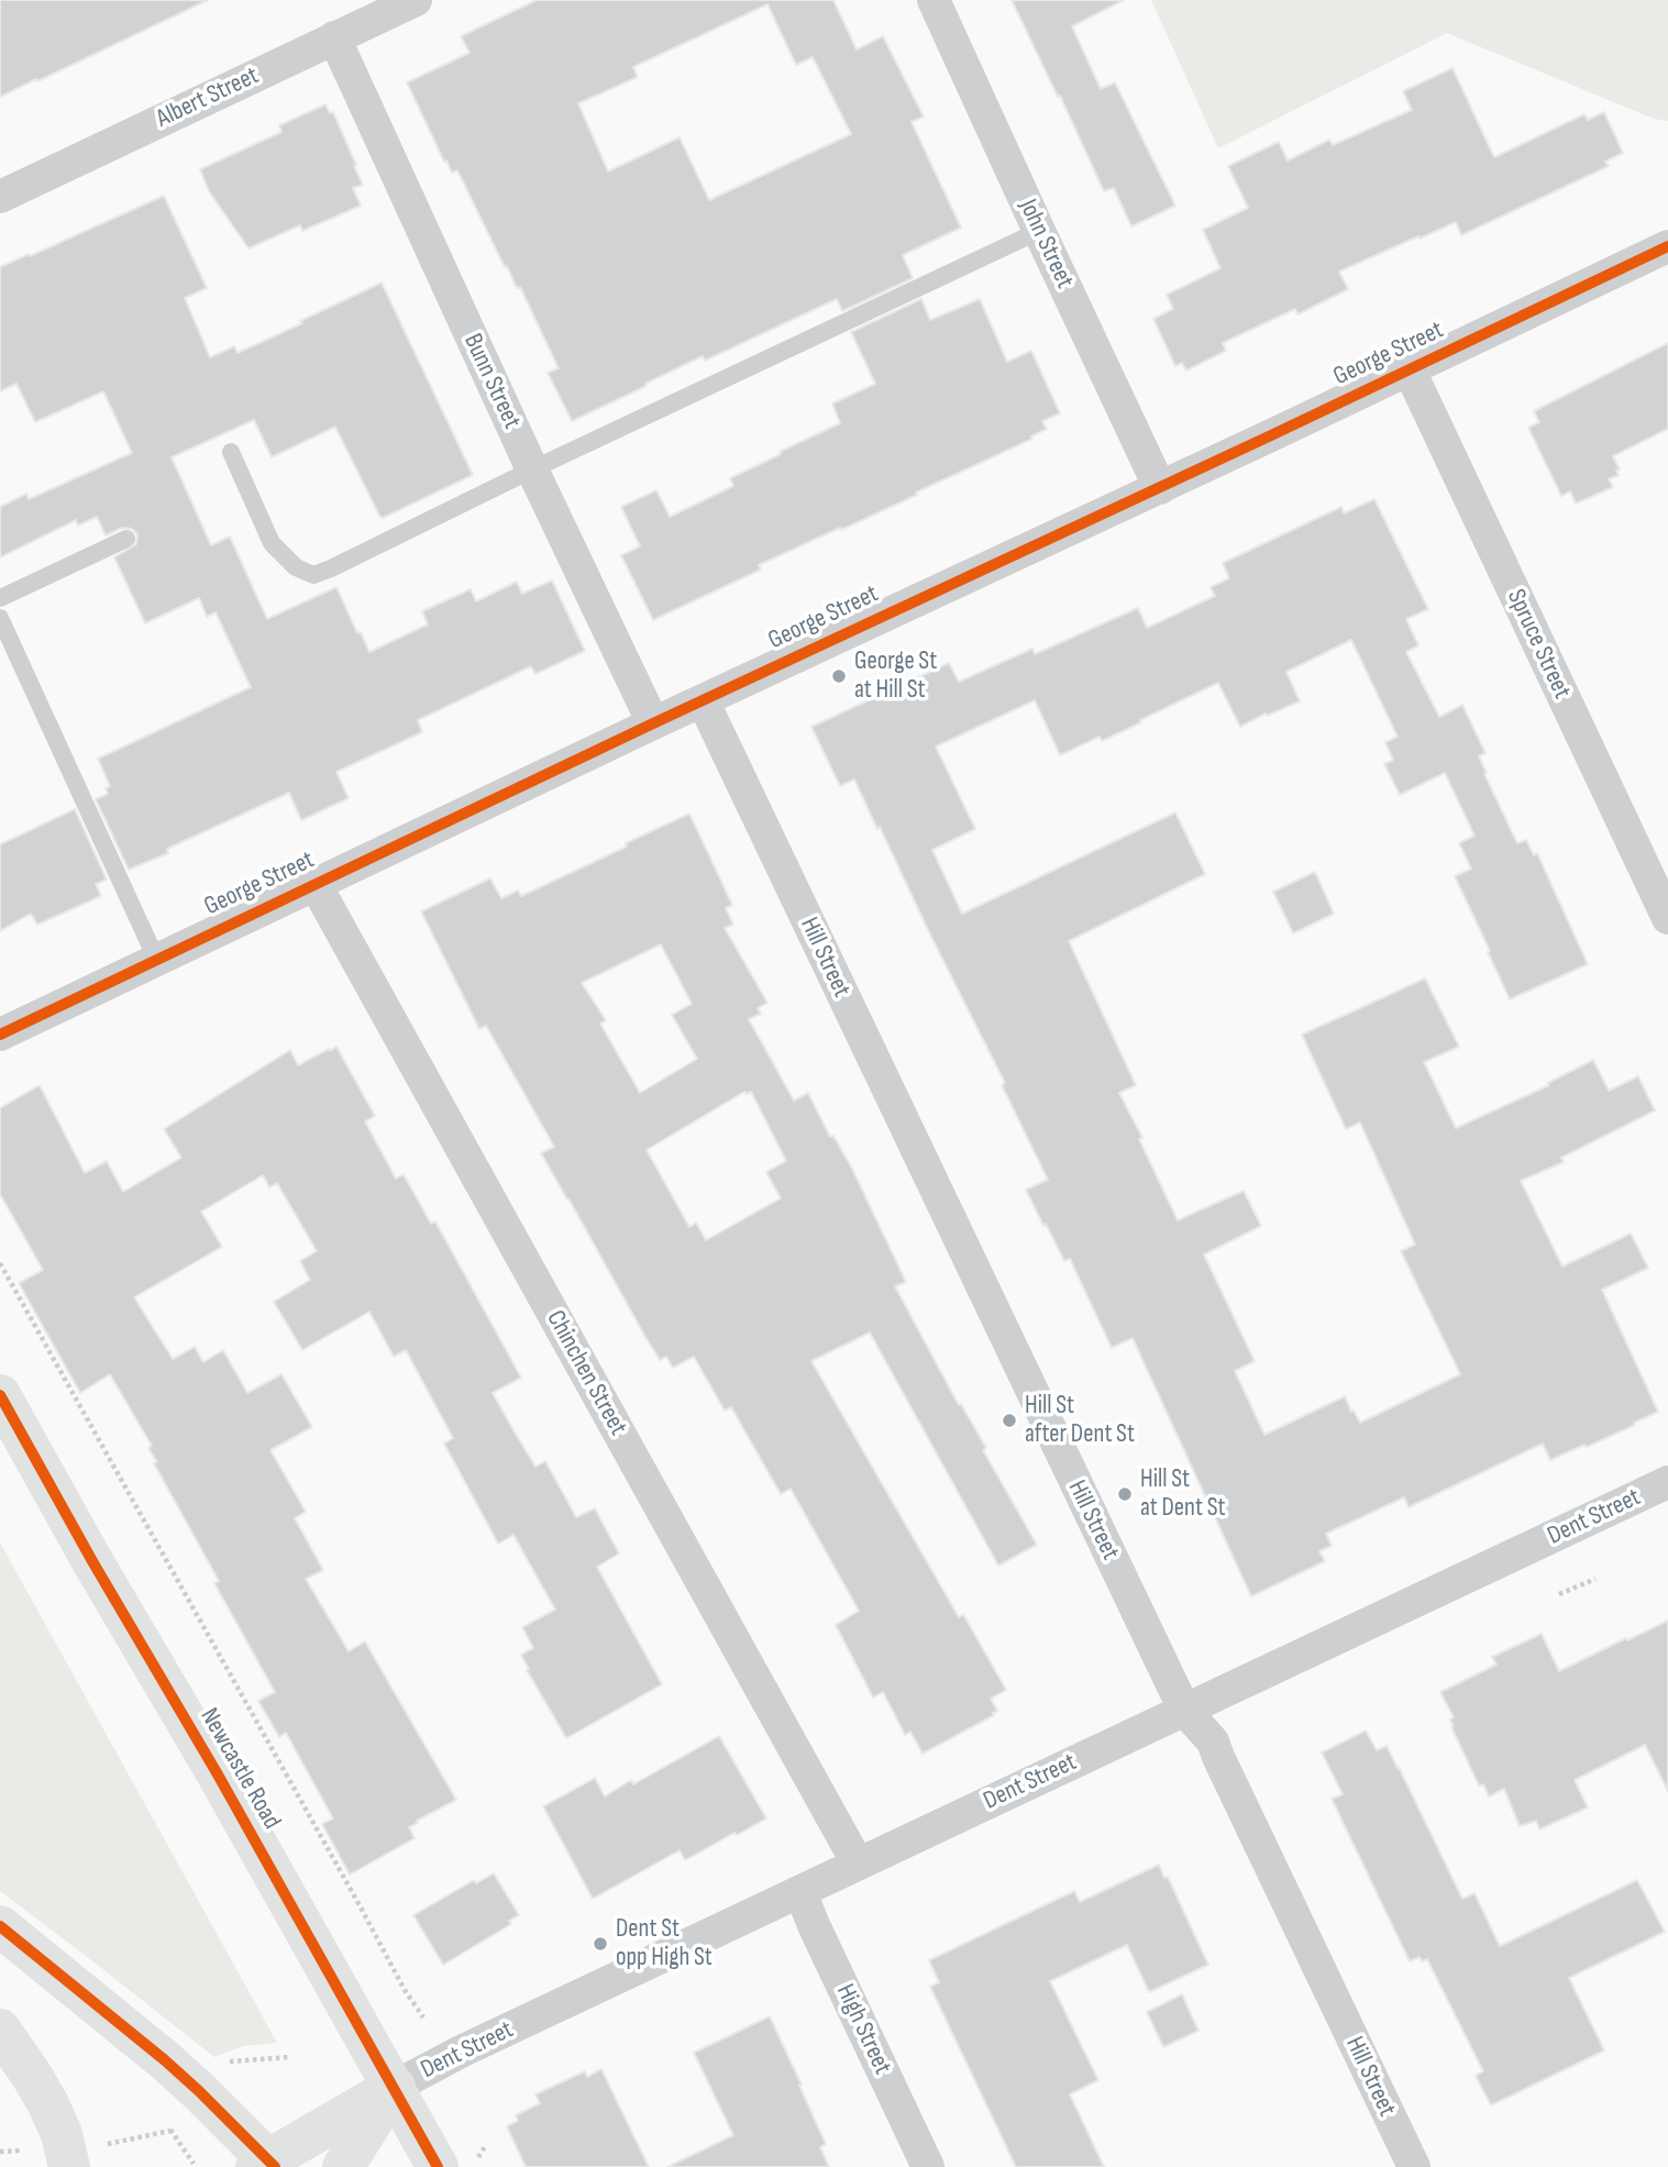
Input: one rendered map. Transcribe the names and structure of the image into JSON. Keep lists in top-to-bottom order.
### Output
{
  "streets": {
    "highway": ["Newcastle Road"],
    "street": [
      "Albert Street",
      "John Street",
      "George Street",
      "Bunn Street",
      "Spruce Street",
      "Hill Street",
      "Chinchen Street",
      "Dent Street",
      "High Street"
    ]
  },
  "crossings": [
    ["Albert Street", "Bunn Street"],
    ["John Street", "George Street"],
    ["George Street", "Bunn Street"],
    ["George Street", "Spruce Street"],
    ["George Street", "Hill Street"],
    ["George Street", "Chinchen Street"],
    ["Hill Street", "Dent Street"],
    ["Chinchen Street", "Dent Street"],
    ["Dent Street", "Newcastle Road"],
    ["Dent Street", "High Street"]
  ],
  "places": [
    "George St at Hill St",
    "Hill St after Dent St",
    "Hill St at Dent St",
    "Dent St opp High St"
  ]
}
